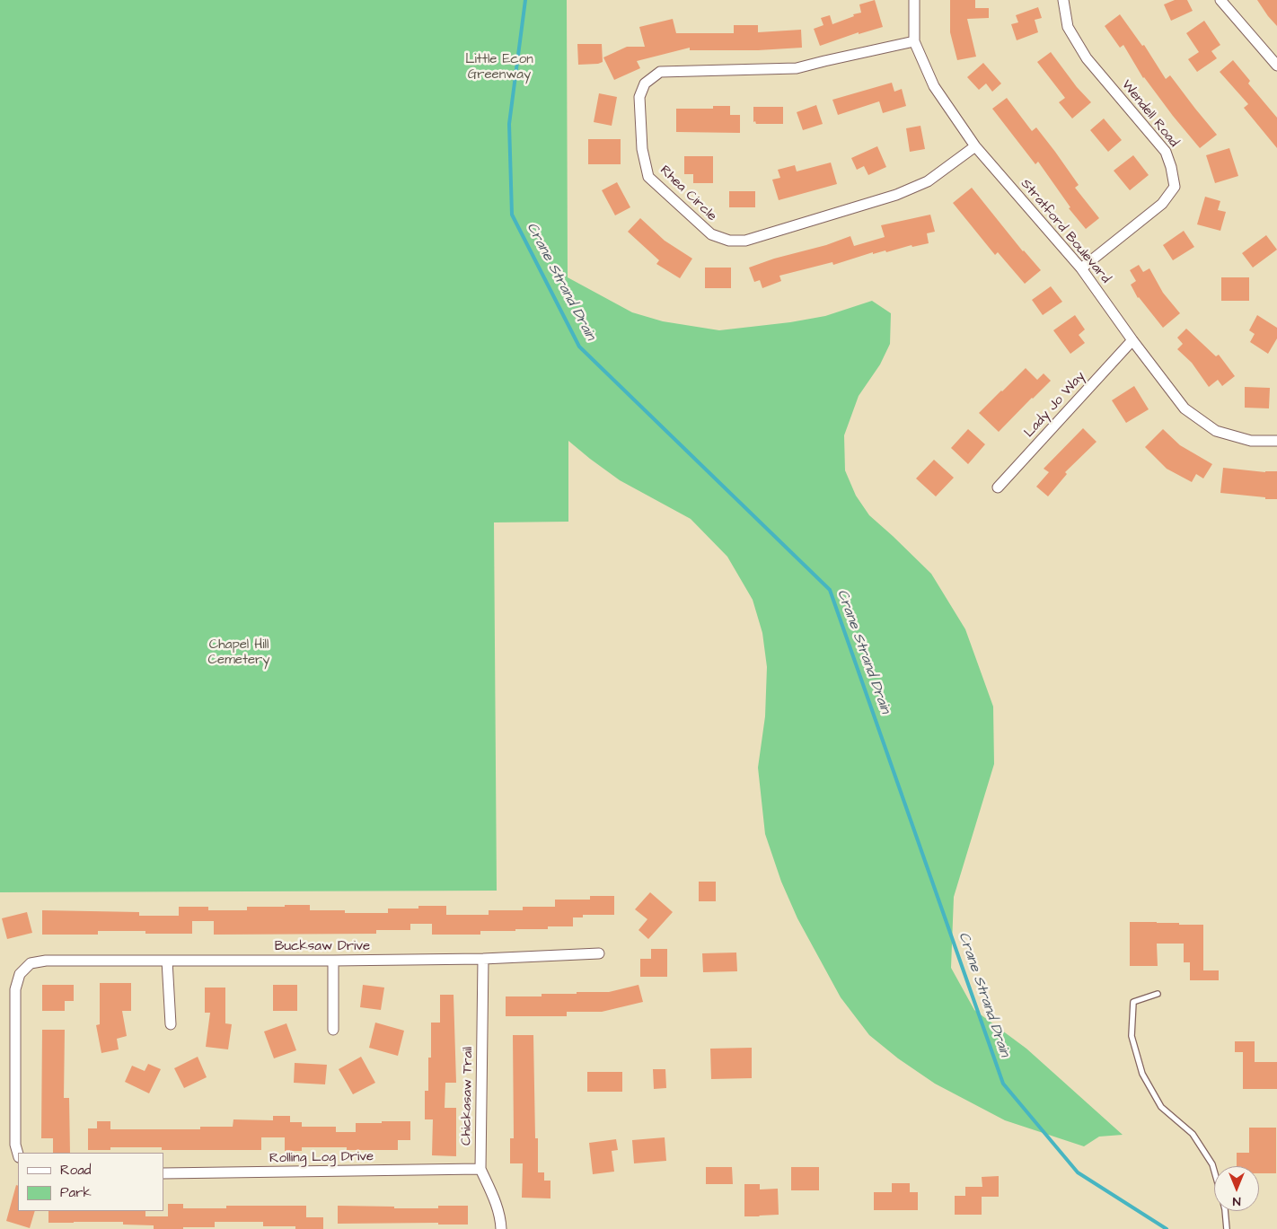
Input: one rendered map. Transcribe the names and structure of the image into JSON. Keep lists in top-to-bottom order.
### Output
{
  "streets": {
    "street": [
      "Wendell Road",
      "Rhea Circle",
      "Stratford Boulevard",
      "Lady Jo Way",
      "Bucksaw Drive",
      "Chickasaw Trail",
      "Rolling Log Drive"
    ]
  },
  "crossings": [
    ["Wendell Road", "Stratford Boulevard"],
    ["Rhea Circle", "Stratford Boulevard"],
    ["Stratford Boulevard", "Lady Jo Way"],
    ["Bucksaw Drive", "Chickasaw Trail"],
    ["Chickasaw Trail", "Rolling Log Drive"]
  ],
  "water": ["Crane Strand Drain"],
  "parks": ["Little Econ Greenway", "Chapel Hill Cemetery"],
  "legend": ["Road", "Park"],
  "north": "bottom"
}
